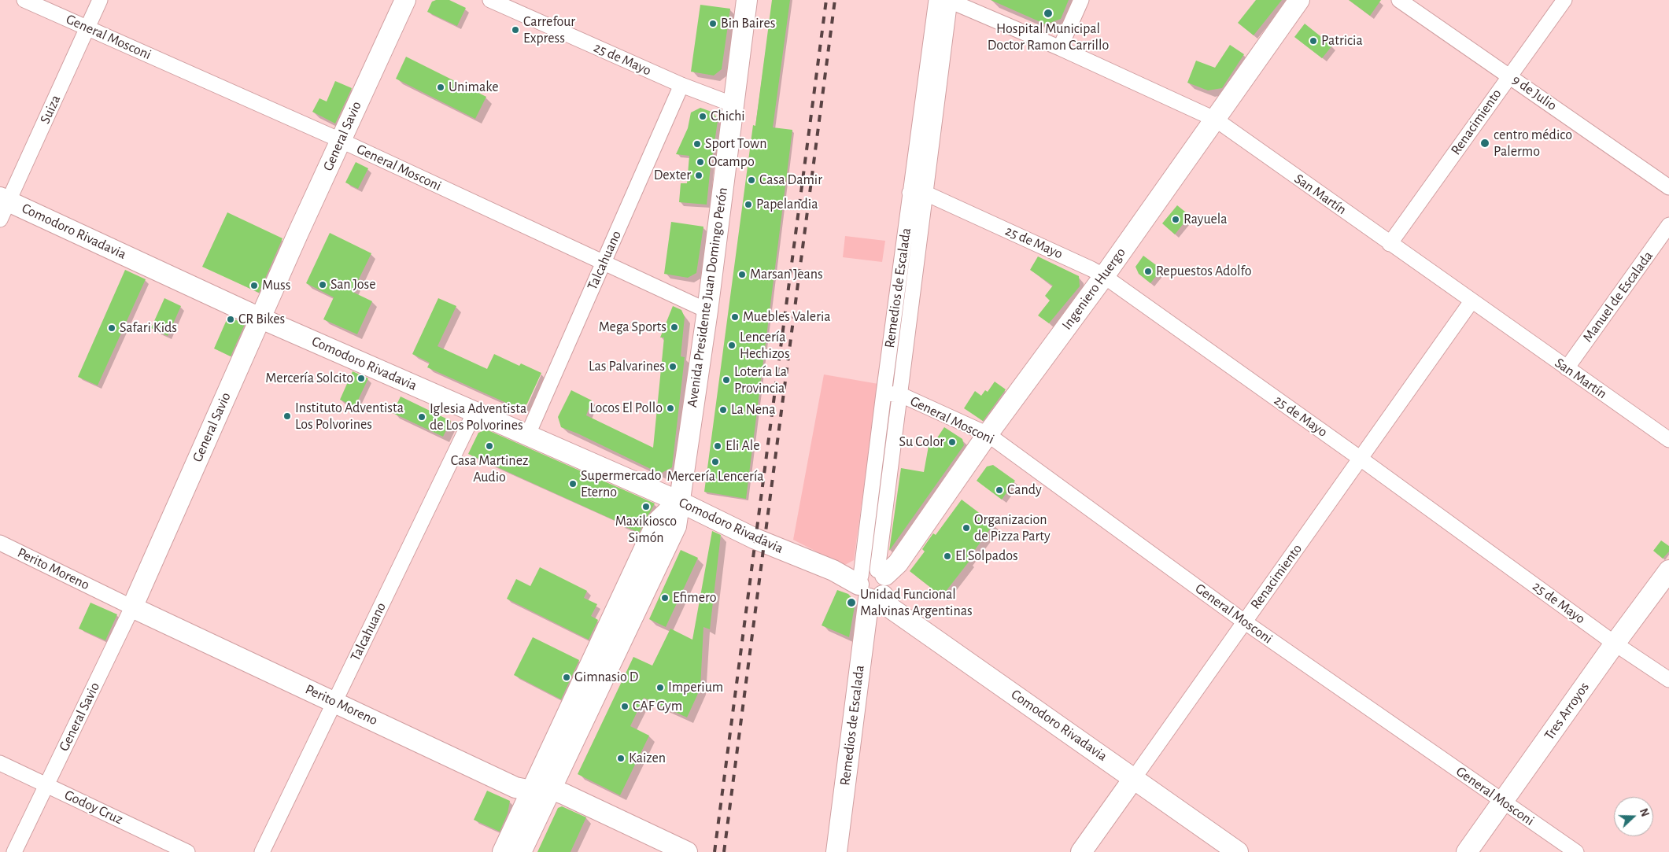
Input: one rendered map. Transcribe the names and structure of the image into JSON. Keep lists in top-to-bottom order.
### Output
{
  "streets": {
    "street": [
      "General Mosconi",
      "25 de Mayo",
      "9 de Julio",
      "Suiza",
      "Renacimiento",
      "General Savio",
      "San Martín",
      "Comodoro Rivadavia",
      "Talcahuano",
      "Remedios de Escalada",
      "Ingeniero Huergo",
      "Manuel de Escalada",
      "Avenida Presidente Juan Domingo Perón",
      "Perito Moreno",
      "Tres Arroyos",
      "Godoy Cruz"
    ]
  },
  "crossings": [
    ["General Mosconi", "Suiza"],
    ["General Mosconi", "Renacimiento"],
    ["General Mosconi", "General Savio"],
    ["General Mosconi", "Talcahuano"],
    ["General Mosconi", "Remedios de Escalada"],
    ["General Mosconi", "Ingeniero Huergo"],
    ["General Mosconi", "Avenida Presidente Juan Domingo Perón"],
    ["General Mosconi", "Tres Arroyos"],
    ["25 de Mayo", "Renacimiento"],
    ["25 de Mayo", "Talcahuano"],
    ["25 de Mayo", "Remedios de Escalada"],
    ["25 de Mayo", "Ingeniero Huergo"],
    ["25 de Mayo", "Avenida Presidente Juan Domingo Perón"],
    ["25 de Mayo", "Tres Arroyos"],
    ["9 de Julio", "Renacimiento"],
    ["Suiza", "Comodoro Rivadavia"],
    ["Renacimiento", "San Martín"],
    ["Renacimiento", "Comodoro Rivadavia"],
    ["General Savio", "Comodoro Rivadavia"],
    ["General Savio", "Perito Moreno"],
    ["General Savio", "Godoy Cruz"],
    ["San Martín", "Remedios de Escalada"],
    ["San Martín", "Ingeniero Huergo"],
    ["San Martín", "Manuel de Escalada"],
    ["Comodoro Rivadavia", "Talcahuano"],
    ["Comodoro Rivadavia", "Remedios de Escalada"],
    ["Comodoro Rivadavia", "Ingeniero Huergo"],
    ["Comodoro Rivadavia", "Avenida Presidente Juan Domingo Perón"],
    ["Talcahuano", "Perito Moreno"],
    ["Remedios de Escalada", "Ingeniero Huergo"]
  ],
  "places": [
    "Hospital Municipal Doctor Ramon Carrillo",
    "Bin Baires",
    "Carrefour Express",
    "Patricia",
    "Unimake",
    "Chichi",
    "centro médico Palermo",
    "Sport Town",
    "Ocampo",
    "Dexter",
    "Casa Damir",
    "Papelandia",
    "Rayuela",
    "Repuestos Adolfo",
    "Marsan Jeans",
    "San Jose",
    "Muss",
    "Muebles Valeria",
    "CR Bikes",
    "Mega Sports",
    "Safari Kids",
    "Lencería Hechizos",
    "Las Palvarines",
    "Mercería Solcito",
    "Lotería La Provincia",
    "Locos El Pollo",
    "La Nena",
    "Instituto Adventista Los Polvorines",
    "Iglesia Adventista de Los Polvorines",
    "Su Color",
    "Casa Martinez Audio",
    "Eli Ale",
    "Mercería Lencería",
    "Supermercado Eterno",
    "Candy",
    "Maxikiosco Simón",
    "Organizacion de Pizza Party",
    "El Solpados",
    "Efimero",
    "Unidad Funcional Malvinas Argentinas",
    "Gimnasio D",
    "Imperium",
    "CAF Gym",
    "Kaizen"
  ],
  "north": "right"
}
